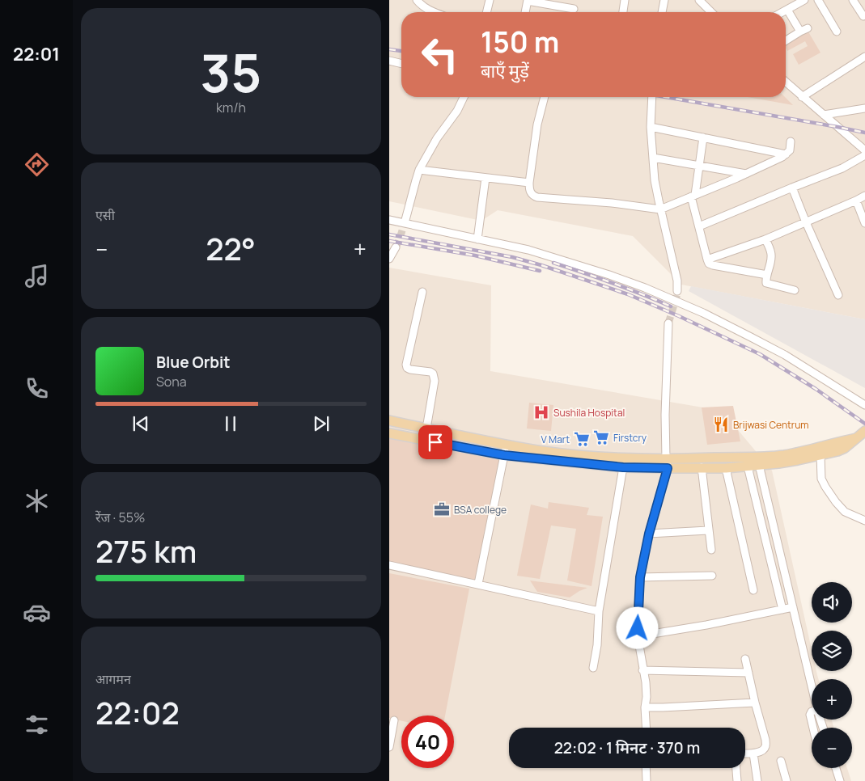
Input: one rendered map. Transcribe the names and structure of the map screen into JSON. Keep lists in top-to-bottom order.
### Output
{
  "places": {
    "hospital": ["Sushila Hospital"],
    "restaurant": ["Brijwasi Centrum"],
    "supermarket": ["Firstcry", "V Mart"],
    "office": ["BSA college"]
  },
  "page": {
    "tabs": "22:01",
    "tile": [
      ["35", "km/h"],
      "एसी",
      ["रेंज · 55%", "275 km"],
      ["आगमन", "22:02"]
    ],
    "turn": ["150 m", "बाएँ मुड़ें"],
    "heat": ["−", "22°", "+"],
    "song": ["Blue Orbit", "Sona"],
    "map_buttons": ["+", "−"],
    "limit": "40",
    "trip": "22:02 · 1 मिनट · 370 m"
  }
}
